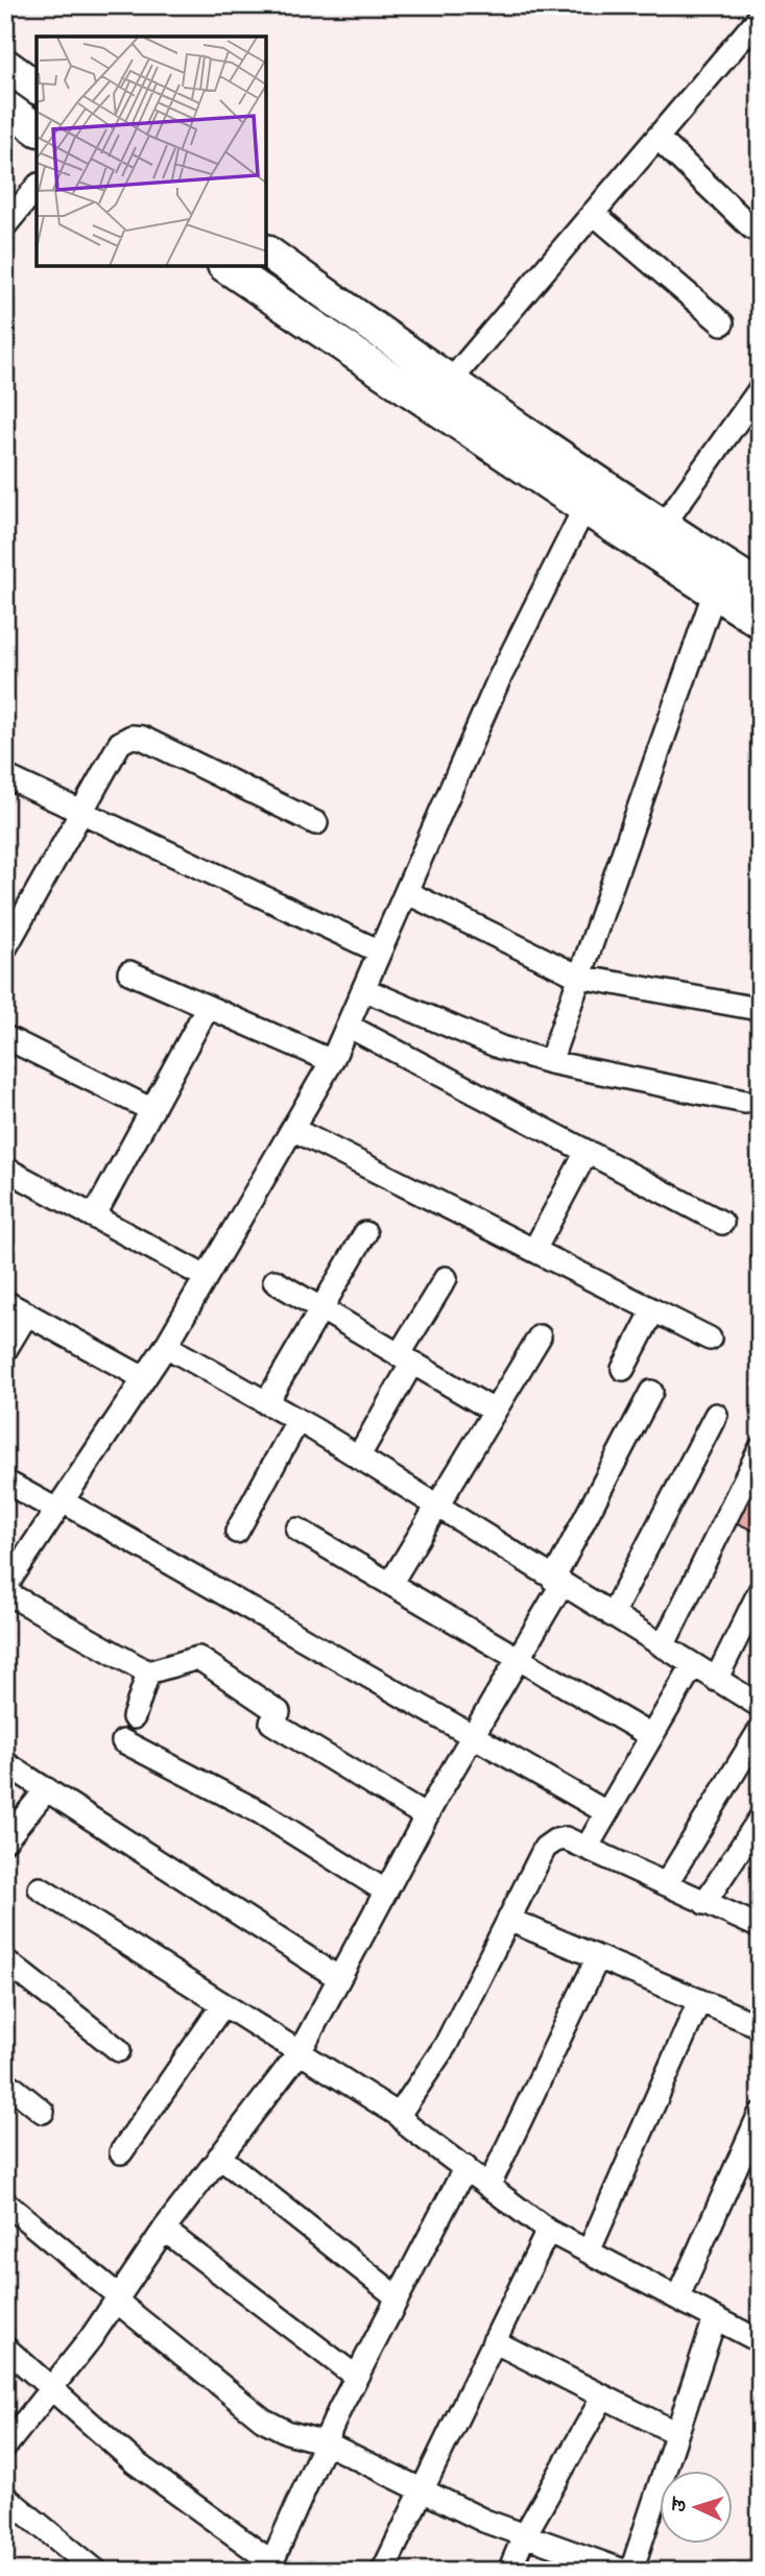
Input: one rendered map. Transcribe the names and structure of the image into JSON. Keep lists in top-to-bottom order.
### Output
{
  "north": "left"
}
